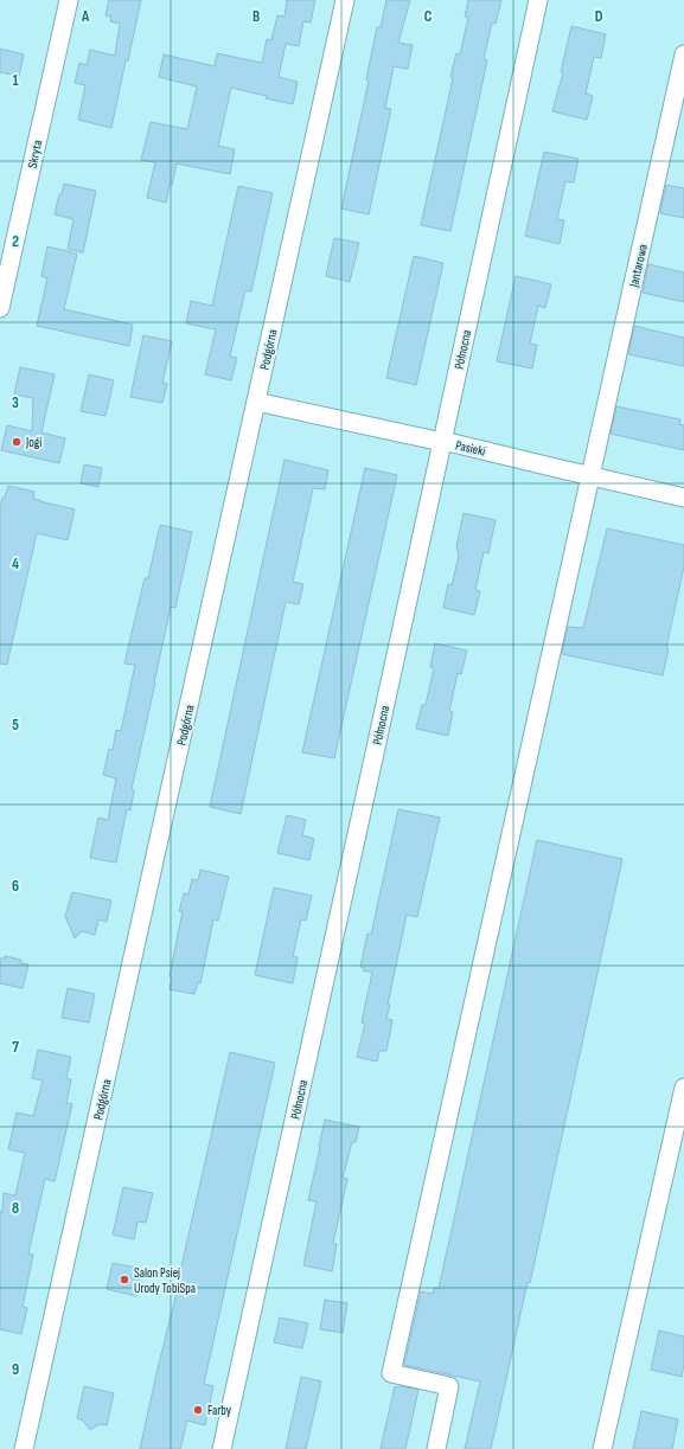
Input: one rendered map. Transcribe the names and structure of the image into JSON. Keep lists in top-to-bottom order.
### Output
{
  "streets": {
    "street": [
      "Skryta",
      "Jantarowa",
      "Podgórna",
      "Północna",
      "Pasieki"
    ]
  },
  "crossings": [
    ["Jantarowa", "Pasieki"],
    ["Podgórna", "Pasieki"],
    ["Północna", "Pasieki"]
  ],
  "places": ["Jogi", "Salon Psiej Urody TobiSpa", "Farby"],
  "grid": {
    "columns": [
      "A",
      "B",
      "C",
      "D"
    ],
    "rows": [
      "1",
      "2",
      "3",
      "4",
      "5",
      "6",
      "7",
      "8",
      "9"
    ]
  }
}
